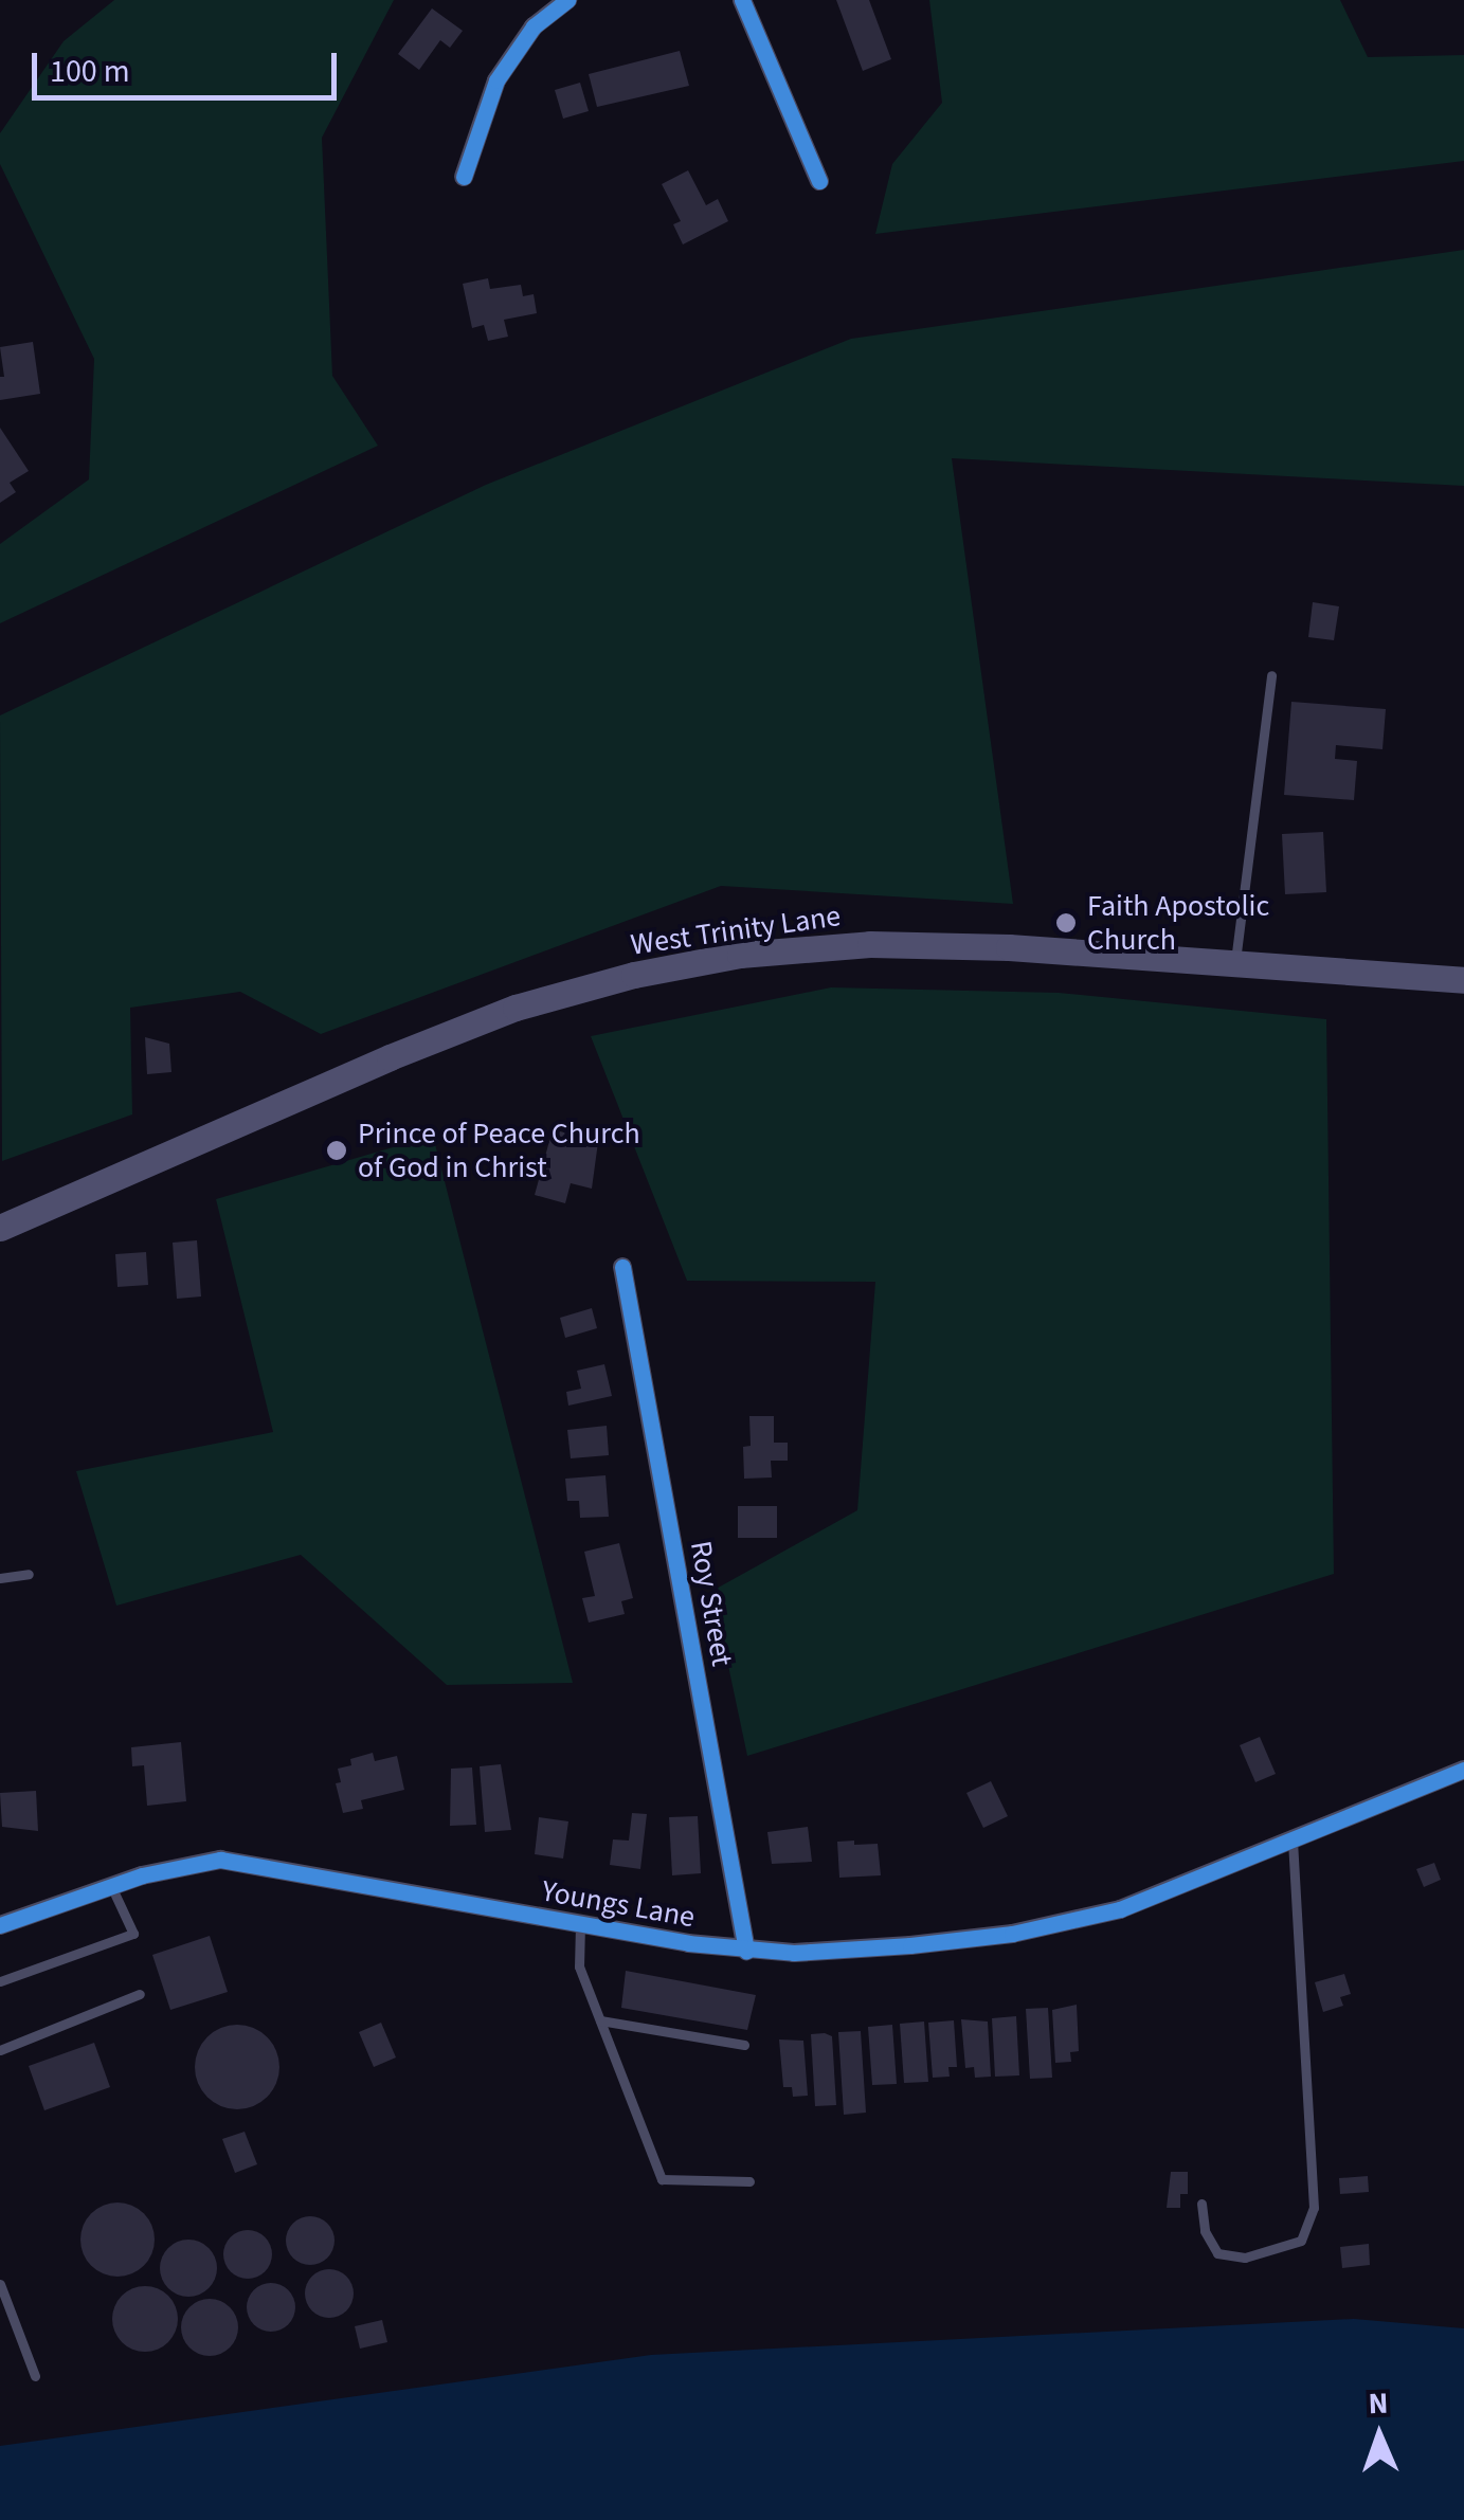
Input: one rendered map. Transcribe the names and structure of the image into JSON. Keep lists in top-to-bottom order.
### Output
{
  "streets": {
    "main road": ["West Trinity Lane"],
    "street": ["Roy Street", "Youngs Lane"]
  },
  "crossings": [
    ["Roy Street", "Youngs Lane"]
  ],
  "places": ["Faith Apostolic Church", "Prince of Peace Church of God in Christ"],
  "scale_bar": "100 m",
  "north": "top"
}
